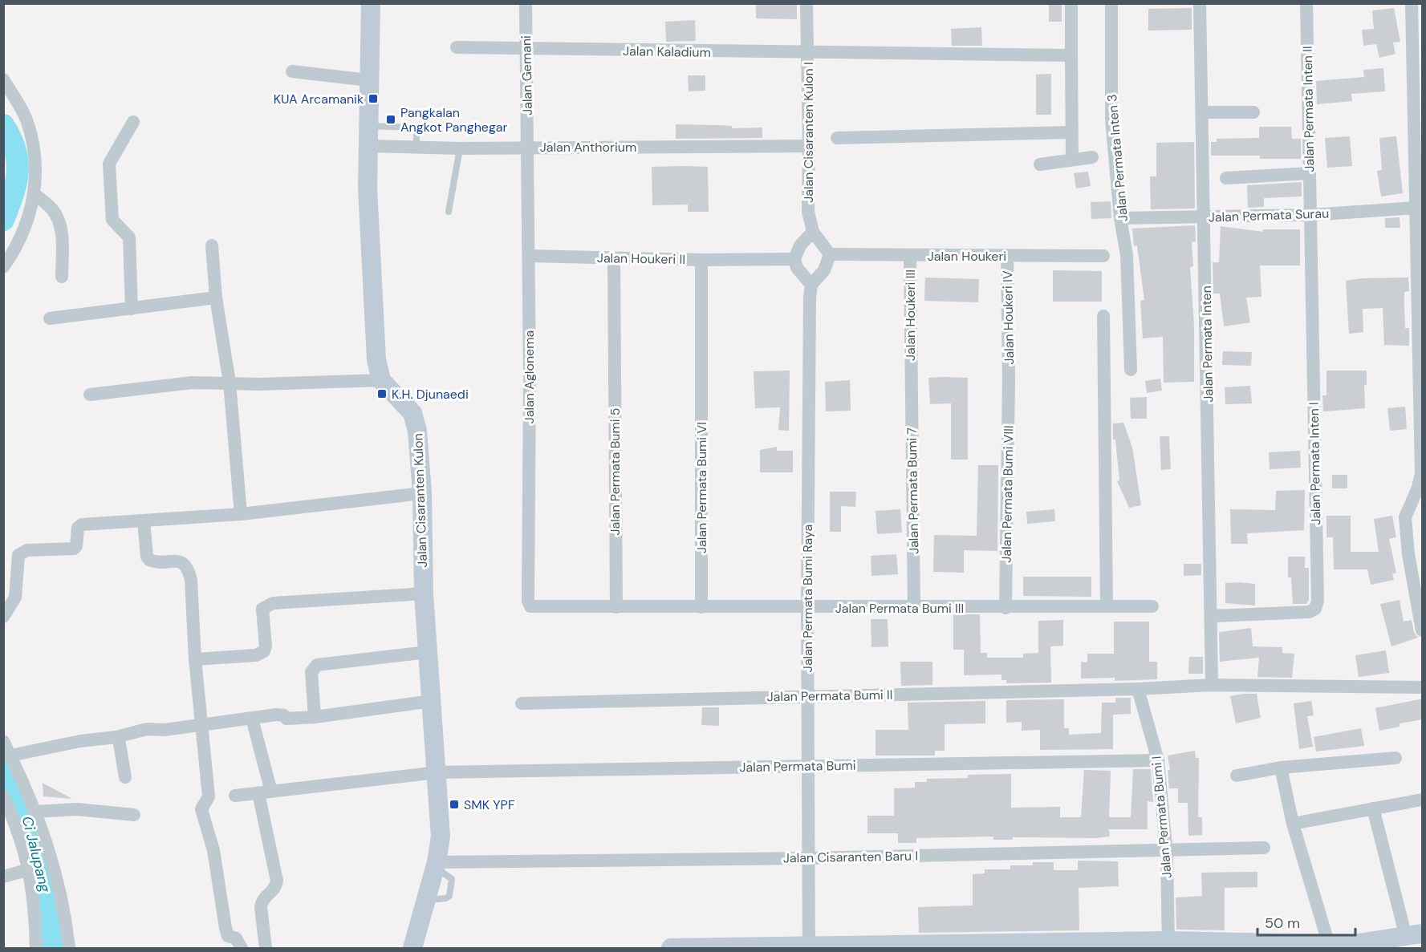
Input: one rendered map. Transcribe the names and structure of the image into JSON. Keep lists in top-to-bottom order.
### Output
{
  "streets": {
    "main road": ["Jalan Cisaranten Kulon"],
    "street": [
      "Jalan Kaladium",
      "Jalan Gemani",
      "Jalan Permata Inten II",
      "Jalan Cisaranten Kulon I",
      "Jalan Anthorium",
      "Jalan Permata Inten 3",
      "Jalan Permata Surau",
      "Jalan Houkeri",
      "Jalan Houkeri II",
      "Jalan Houkeri III",
      "Jalan Houkeri IV",
      "Jalan Permata Inten",
      "Jalan Aglonema",
      "Jalan Permata Inten I",
      "Jalan Permata Bumi 5",
      "Jalan Permata Bumi VI",
      "Jalan Permata Bumi 7",
      "Jalan Permata Bumi VIII",
      "Jalan Permata Bumi Raya",
      "Jalan Permata Bumi III",
      "Jalan Permata Bumi II",
      "Jalan Permata Bumi",
      "Jalan Permata Bumi I",
      "Jalan Cisaranten Baru I"
    ]
  },
  "crossings": [
    ["Jalan Kaladium", "Jalan Gemani"],
    ["Jalan Kaladium", "Jalan Cisaranten Kulon I"],
    ["Jalan Gemani", "Jalan Anthorium"],
    ["Jalan Gemani", "Jalan Aglonema"],
    ["Jalan Permata Inten II", "Jalan Permata Surau"],
    ["Jalan Permata Inten II", "Jalan Permata Inten I"],
    ["Jalan Cisaranten Kulon I", "Jalan Anthorium"],
    ["Jalan Cisaranten Kulon I", "Jalan Houkeri"],
    ["Jalan Anthorium", "Jalan Aglonema"],
    ["Jalan Permata Inten 3", "Jalan Permata Surau"],
    ["Jalan Permata Surau", "Jalan Permata Inten"],
    ["Jalan Permata Surau", "Jalan Permata Inten I"],
    ["Jalan Houkeri", "Jalan Houkeri III"],
    ["Jalan Houkeri", "Jalan Houkeri IV"],
    ["Jalan Houkeri II", "Jalan Aglonema"],
    ["Jalan Houkeri II", "Jalan Permata Bumi 5"],
    ["Jalan Houkeri II", "Jalan Permata Bumi VI"],
    ["Jalan Houkeri III", "Jalan Permata Bumi 7"],
    ["Jalan Houkeri IV", "Jalan Permata Bumi VIII"],
    ["Jalan Permata Inten", "Jalan Permata Inten I"],
    ["Jalan Permata Inten", "Jalan Permata Bumi II"],
    ["Jalan Aglonema", "Jalan Permata Bumi III"],
    ["Jalan Permata Bumi 5", "Jalan Permata Bumi III"],
    ["Jalan Permata Bumi VI", "Jalan Permata Bumi III"],
    ["Jalan Permata Bumi 7", "Jalan Permata Bumi III"],
    ["Jalan Permata Bumi VIII", "Jalan Permata Bumi III"],
    ["Jalan Cisaranten Kulon", "Jalan Permata Bumi"],
    ["Jalan Cisaranten Kulon", "Jalan Cisaranten Baru I"],
    ["Jalan Permata Bumi Raya", "Jalan Permata Bumi III"],
    ["Jalan Permata Bumi Raya", "Jalan Permata Bumi II"],
    ["Jalan Permata Bumi Raya", "Jalan Permata Bumi"],
    ["Jalan Permata Bumi Raya", "Jalan Cisaranten Baru I"],
    ["Jalan Permata Bumi II", "Jalan Permata Bumi I"],
    ["Jalan Permata Bumi", "Jalan Permata Bumi I"],
    ["Jalan Permata Bumi I", "Jalan Cisaranten Baru I"]
  ],
  "water": ["Ci Jalupang"],
  "places": {
    "transit": [
      "KUA Arcamanik",
      "Pangkalan Angkot Panghegar",
      "K.H. Djunaedi",
      "SMK YPF"
    ]
  },
  "scale_bar": "50 m"
}
